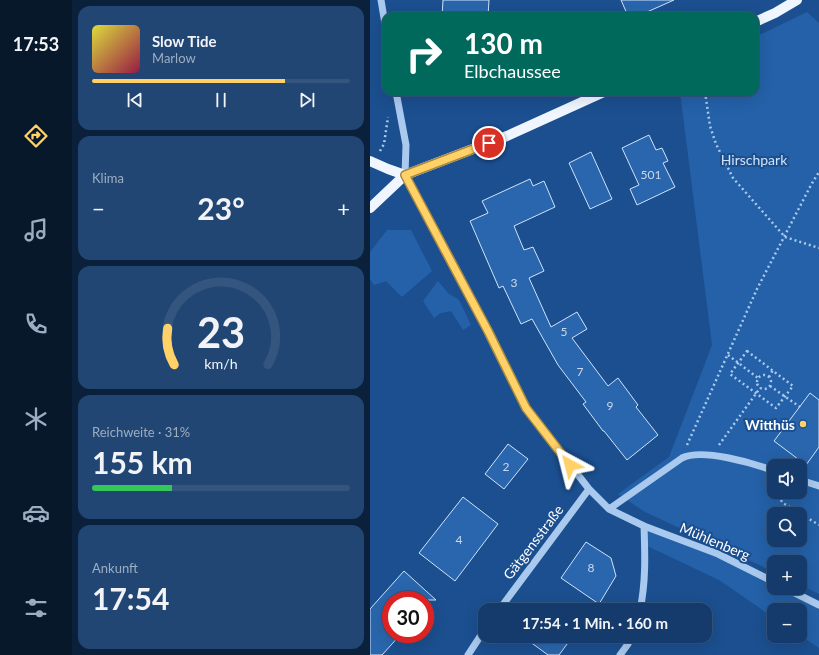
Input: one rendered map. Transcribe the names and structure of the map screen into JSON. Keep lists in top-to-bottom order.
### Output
{
  "streets": {
    "street": ["Mühlenberg", "Gätgensstraße"]
  },
  "crossings": [
    ["Mühlenberg", "Gätgensstraße"]
  ],
  "parks": ["Hirschpark"],
  "places": ["Witthüs"],
  "house_numbers": [
    "501",
    "3",
    "5",
    "7",
    "9",
    "2",
    "4",
    "8"
  ],
  "page": {
    "tabs": "17:53",
    "turn": ["130 m", "Elbchaussee"],
    "song": ["Slow Tide", "Marlow"],
    "tile": [
      "Klima",
      ["Reichweite · 31%", "155 km"],
      ["Ankunft", "17:54"]
    ],
    "heat": ["−", "23°", "+"],
    "map_buttons": ["+", "−"],
    "limit": "30",
    "trip": "17:54 · 1 Min. · 160 m",
    "gauge": ["23", "km/h"]
  }
}
